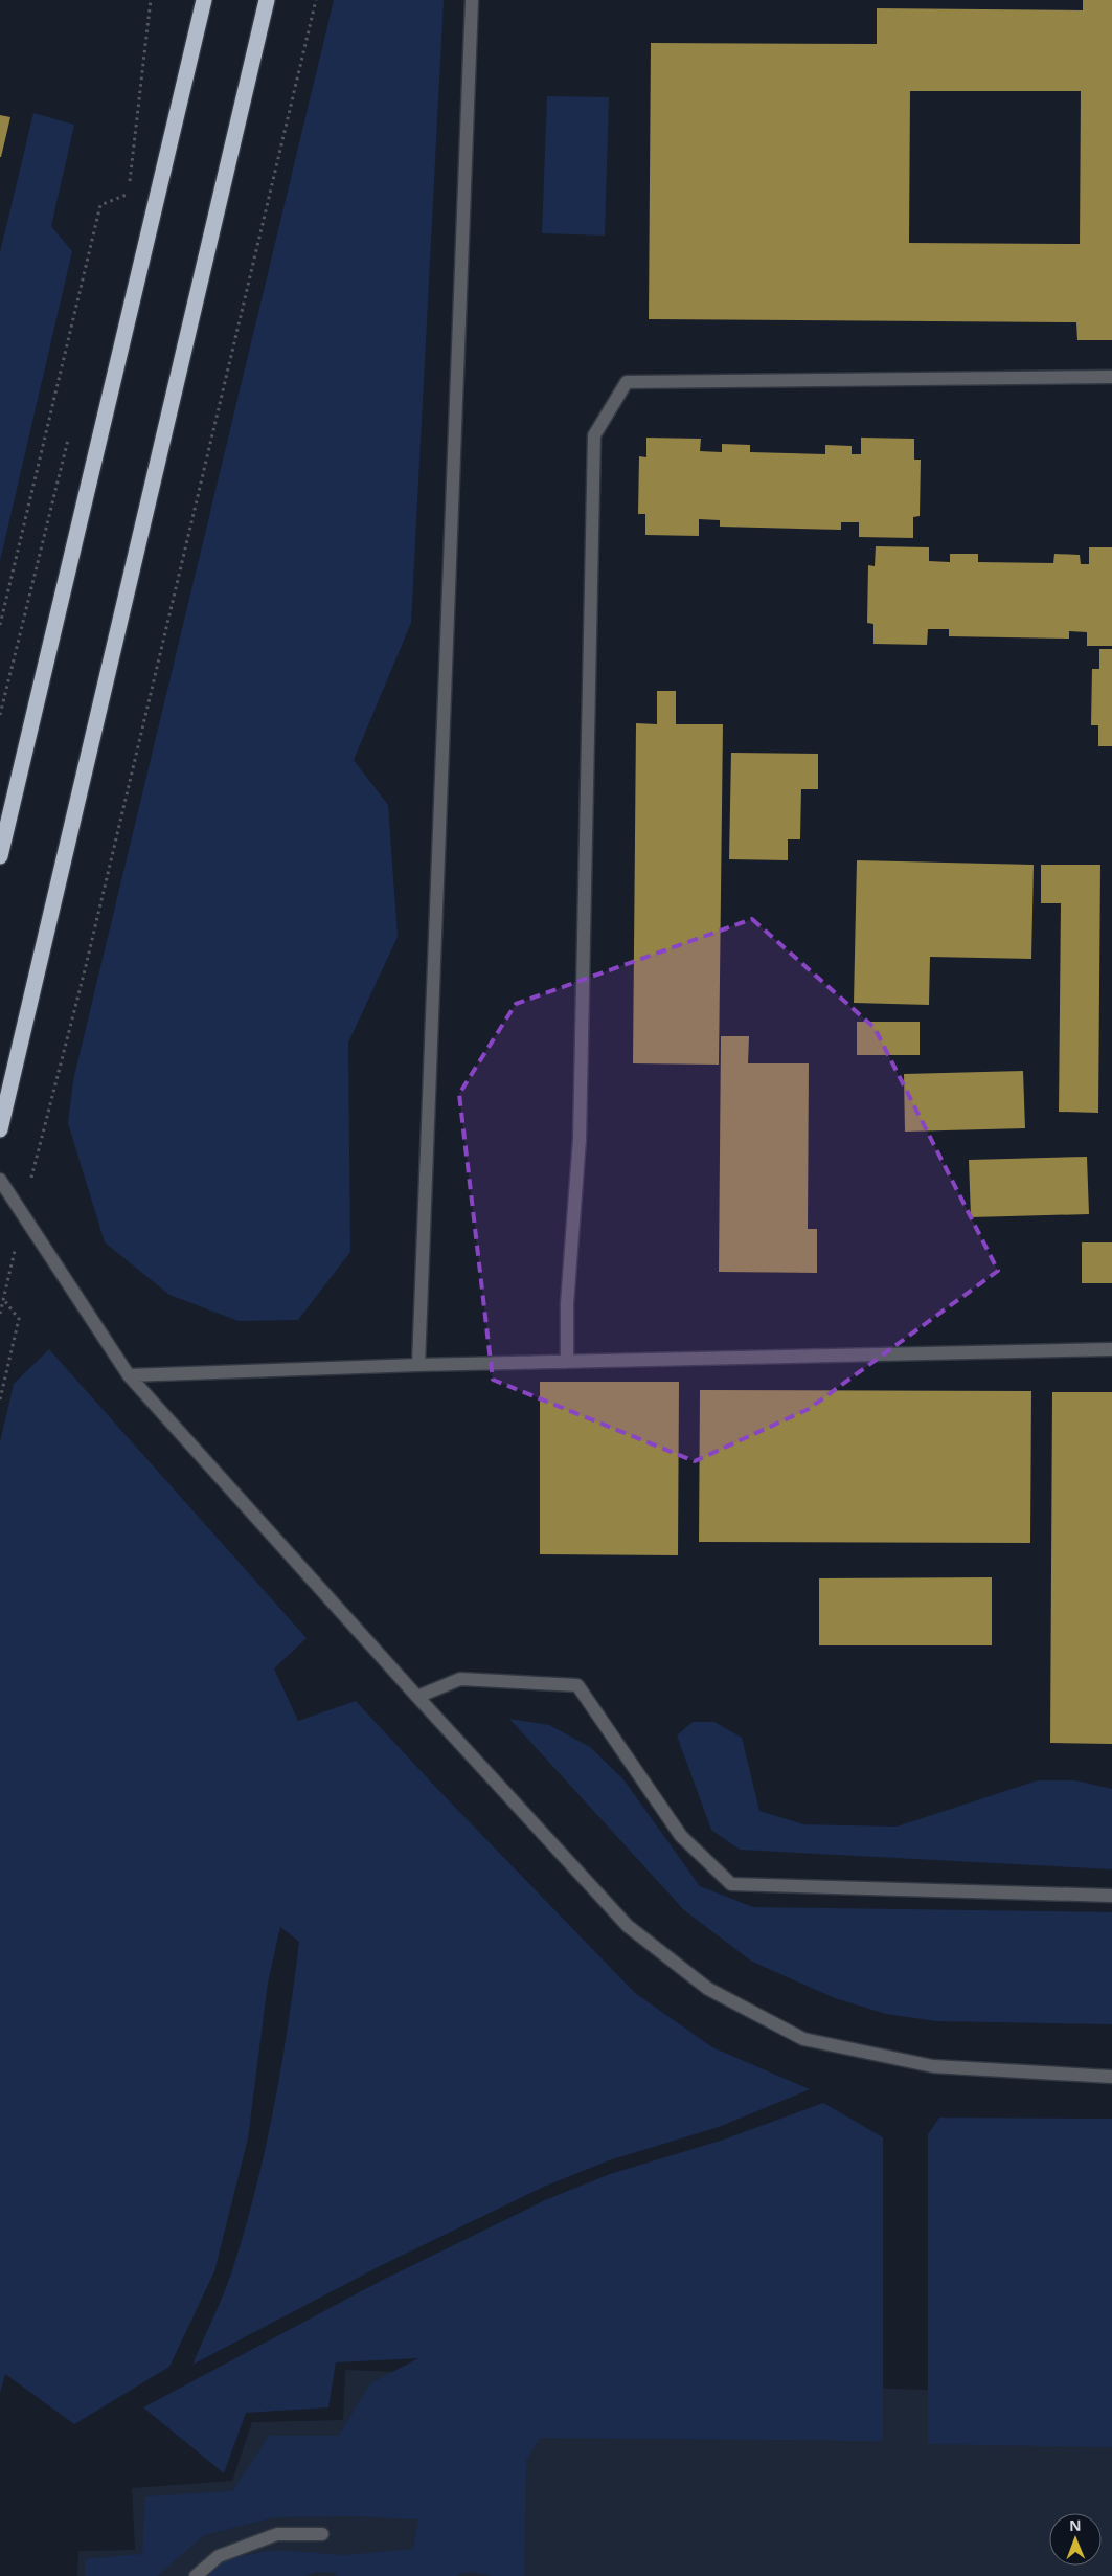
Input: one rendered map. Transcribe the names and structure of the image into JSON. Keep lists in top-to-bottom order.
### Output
{
  "north": "top"
}
